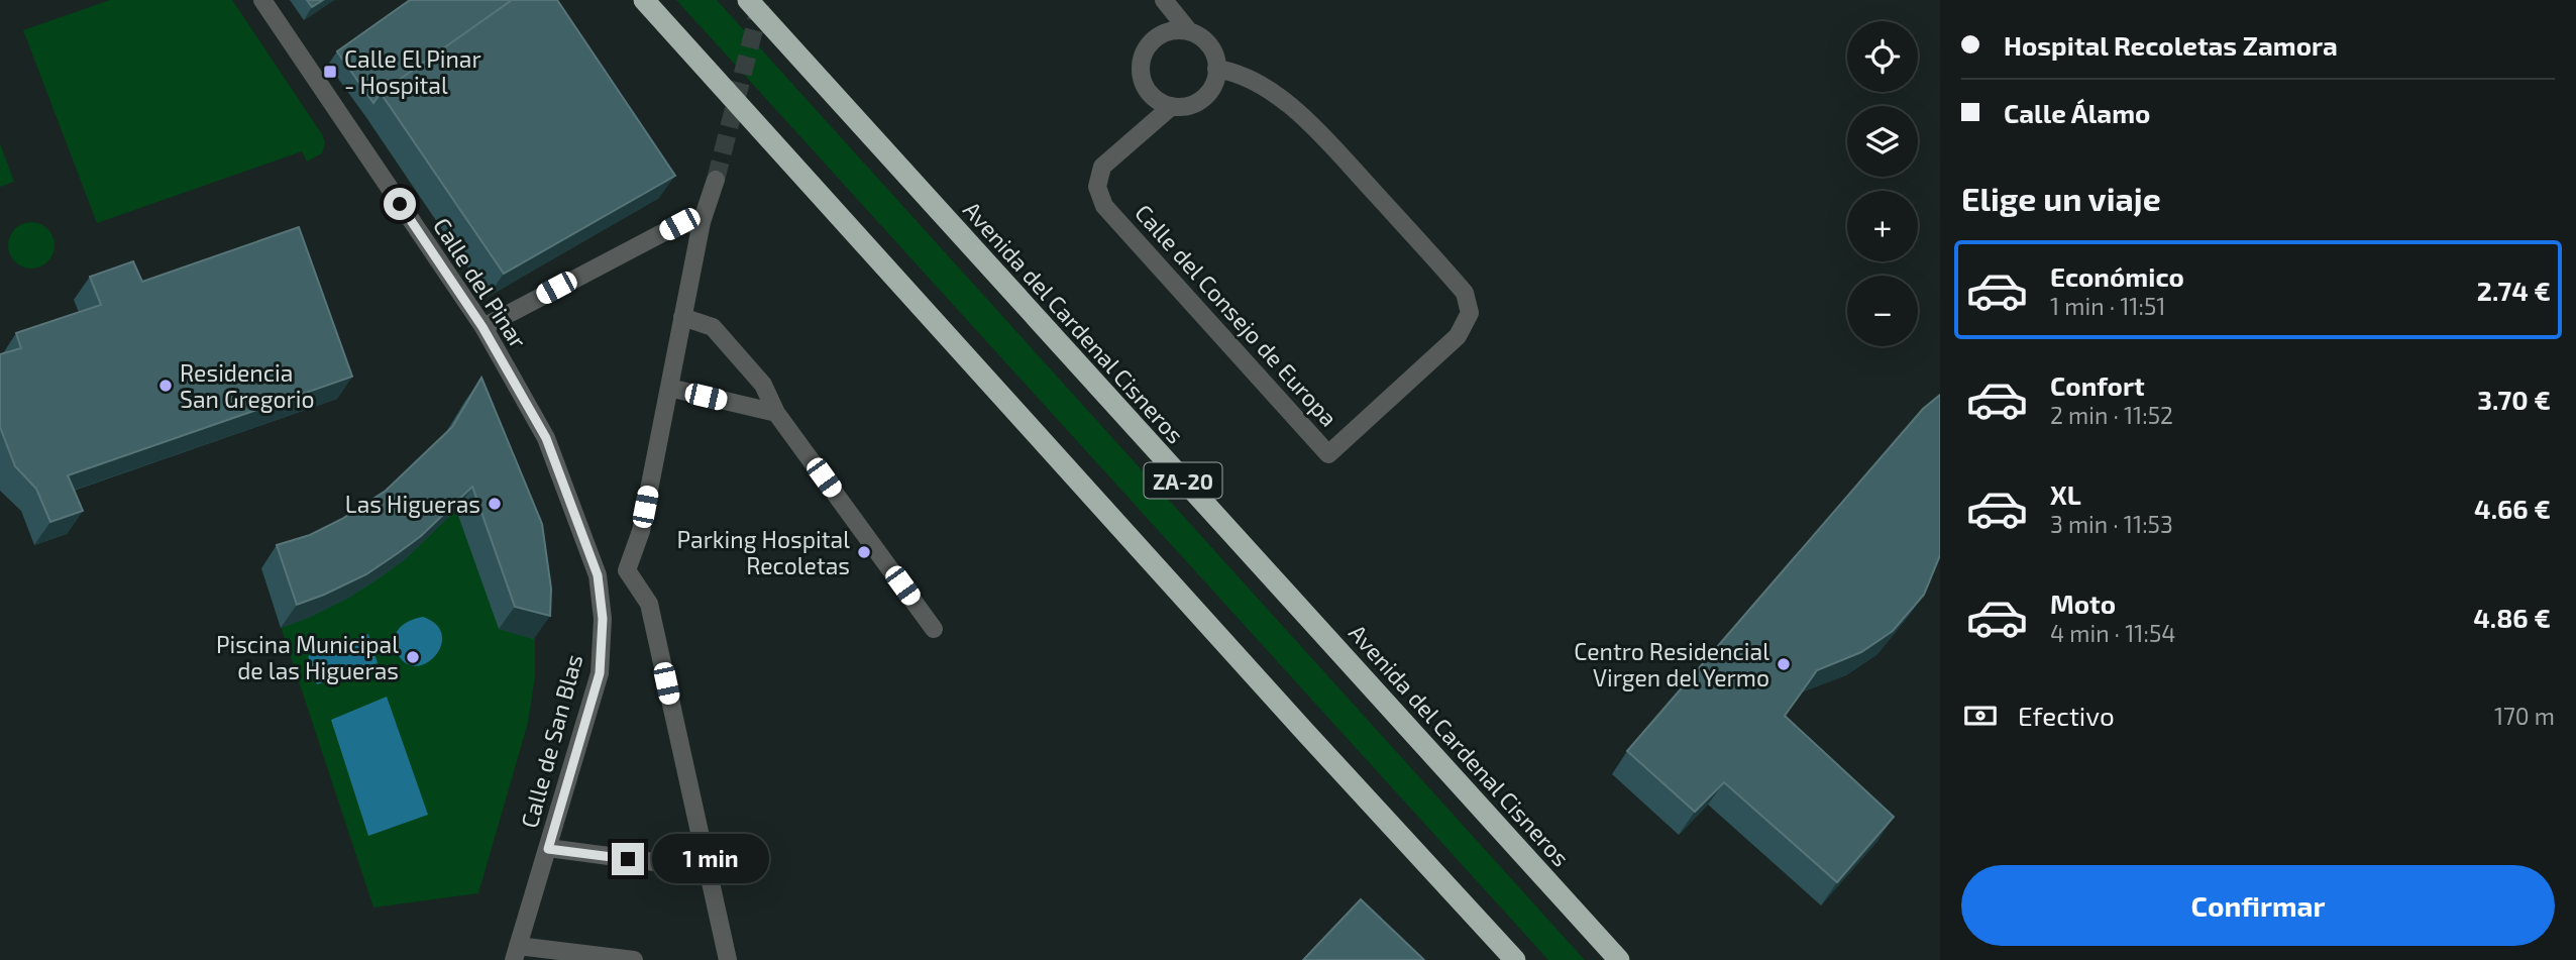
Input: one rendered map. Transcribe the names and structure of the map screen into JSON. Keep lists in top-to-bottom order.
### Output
{
  "streets": {
    "highway": ["Avenida del Cardenal Cisneros", "ZA-20"],
    "street": ["Calle del Pinar", "Calle del Consejo de Europa", "Calle de San Blas"]
  },
  "crossings": [
    ["Calle del Pinar", "Calle de San Blas"]
  ],
  "places": {
    "transit": ["Calle El Pinar - Hospital"],
    "other": [
      "Residencia San Gregorio",
      "Las Higueras",
      "Parking Hospital Recoletas",
      "Piscina Municipal de las Higueras",
      "Centro Residencial Virgen del Yermo"
    ]
  },
  "page": {
    "banner": ["Hospital Recoletas Zamora", "Calle Álamo"],
    "map_buttons": ["+", "−"],
    "heading": "Elige un viaje",
    "list": [
      {
        "name": "Económico",
        "note": "1 min · 11:51",
        "value": "2.74 €"
      },
      {
        "name": "Confort",
        "note": "2 min · 11:52",
        "value": "3.70 €"
      },
      {
        "name": "XL",
        "note": "3 min · 11:53",
        "value": "4.66 €"
      },
      {
        "name": "Moto",
        "note": "4 min · 11:54",
        "value": "4.86 €"
      }
    ],
    "pay": ["Efectivo", "170 m"],
    "bubble": "1 min",
    "buttons": "Confirmar"
  }
}
